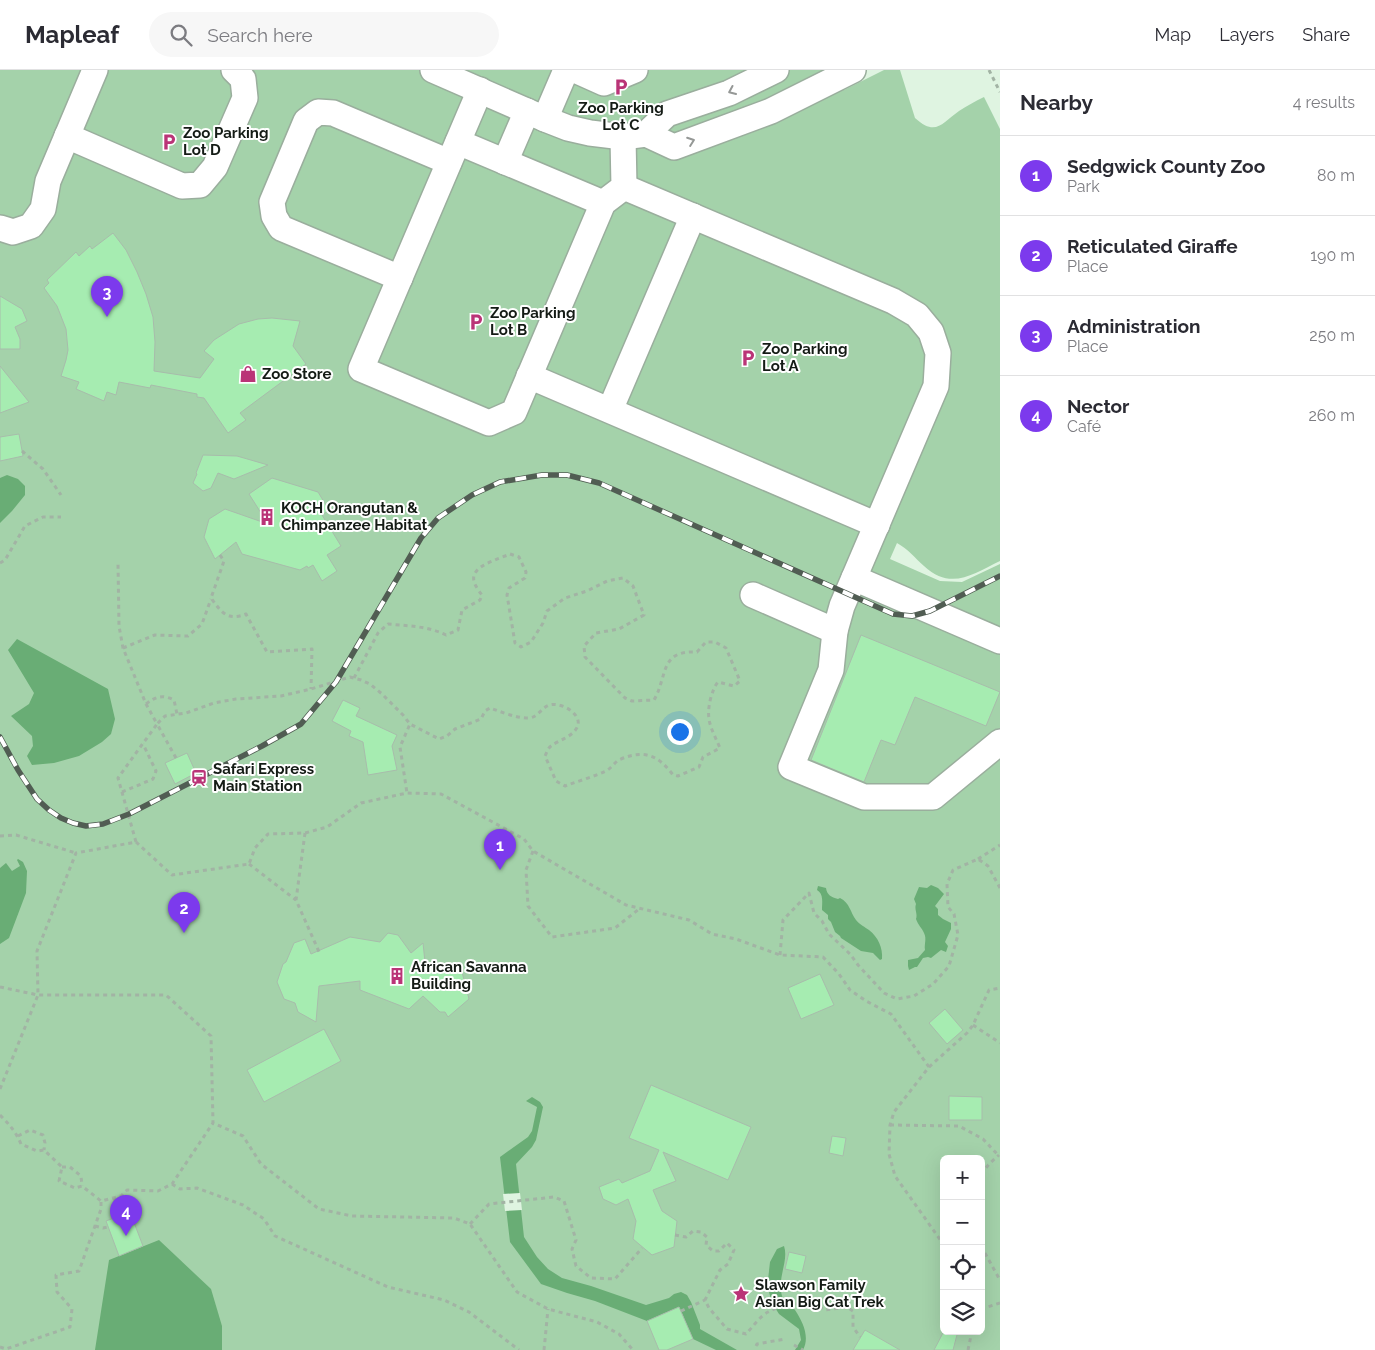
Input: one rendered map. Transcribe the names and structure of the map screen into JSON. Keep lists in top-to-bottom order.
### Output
{
  "places": {
    "parking": [
      "Zoo Parking Lot C",
      "Zoo Parking Lot D",
      "Zoo Parking Lot B",
      "Zoo Parking Lot A"
    ],
    "shop": ["Zoo Store"],
    "building": ["KOCH Orangutan & Chimpanzee Habitat", "African Savanna Building"],
    "station": ["Safari Express Main Station"],
    "place": ["Slawson Family Asian Big Cat Trek"]
  },
  "page": {
    "header": "Mapleaf",
    "search": "Search here",
    "nav": ["Map", "Layers", "Share"],
    "heading": ["Nearby", "4 results"],
    "list": [
      {
        "mark": "1",
        "name": "Sedgwick County Zoo",
        "note": "Park",
        "value": "80 m"
      },
      {
        "mark": "2",
        "name": "Reticulated Giraffe",
        "note": "Place",
        "value": "190 m"
      },
      {
        "mark": "3",
        "name": "Administration",
        "note": "Place",
        "value": "250 m"
      },
      {
        "mark": "4",
        "name": "Nector",
        "note": "Café",
        "value": "260 m"
      }
    ],
    "pins": [
      "3",
      "1",
      "2",
      "4"
    ],
    "map_buttons": ["+", "−"]
  }
}
